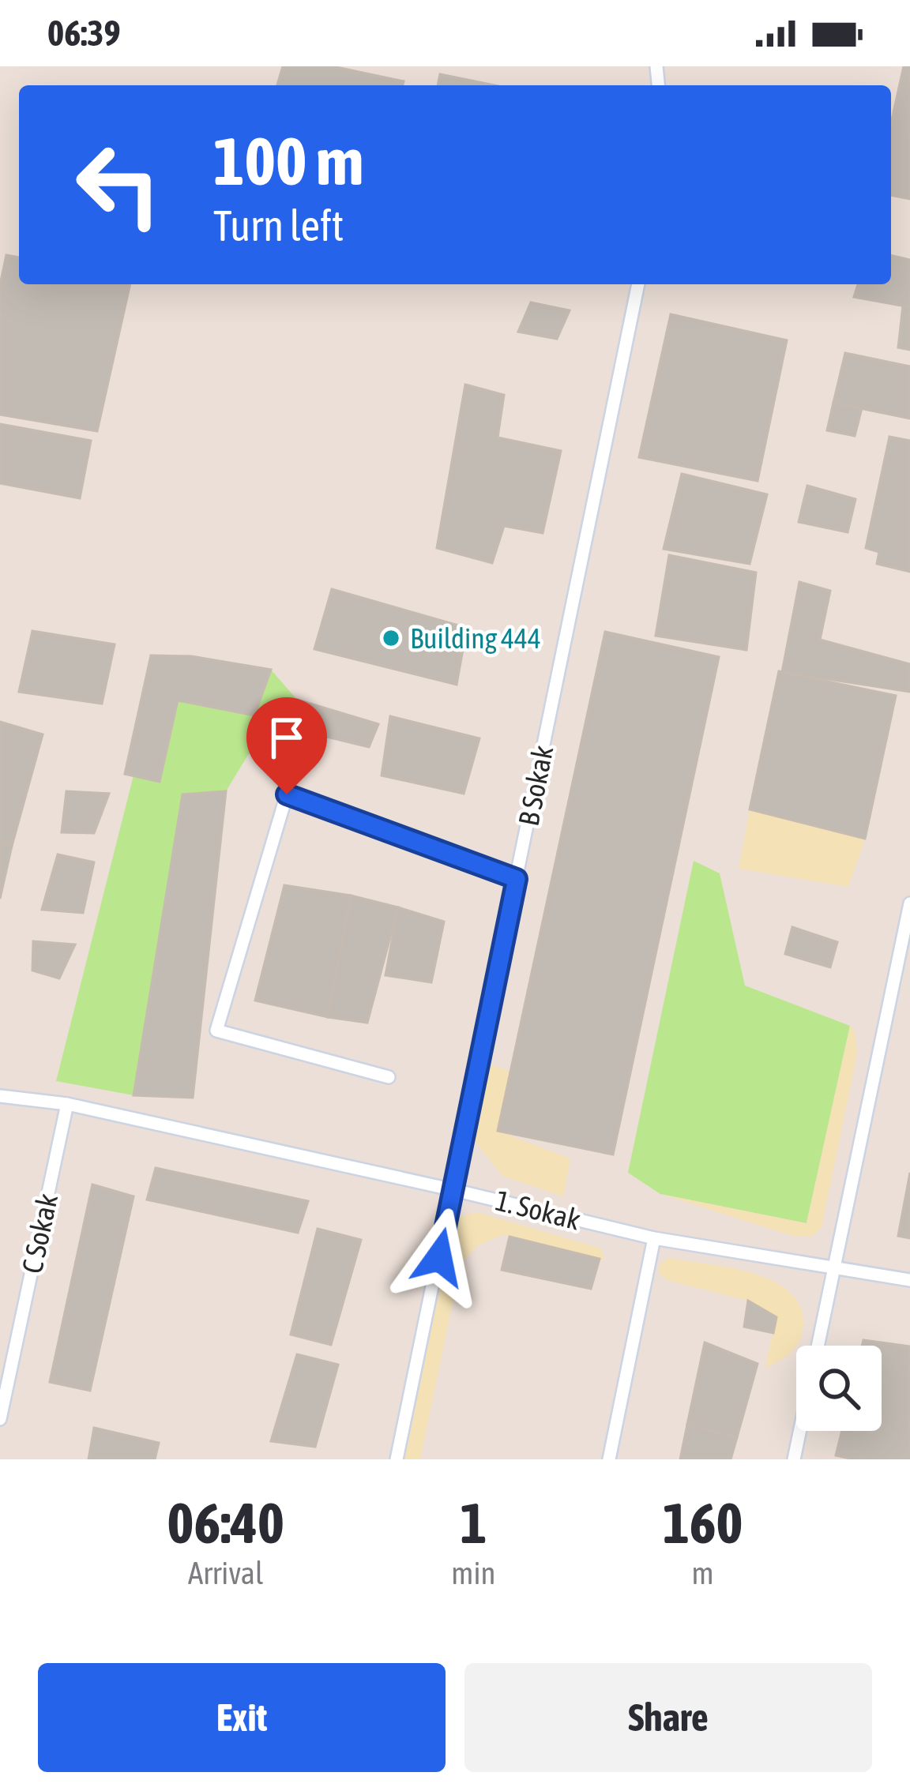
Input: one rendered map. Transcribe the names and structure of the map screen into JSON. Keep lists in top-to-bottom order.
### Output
{
  "streets": {
    "lane": ["B Sokak", "1. Sokak", "C Sokak"]
  },
  "crossings": [
    ["B Sokak", "1. Sokak"],
    ["1. Sokak", "C Sokak"]
  ],
  "places": ["Building 444"],
  "page": {
    "status": "06:39",
    "turn": ["100 m", "Turn left"],
    "eta": [
      "06:40",
      "Arrival",
      "1",
      "min",
      "160",
      "m"
    ],
    "buttons": ["Exit", "Share"]
  }
}
